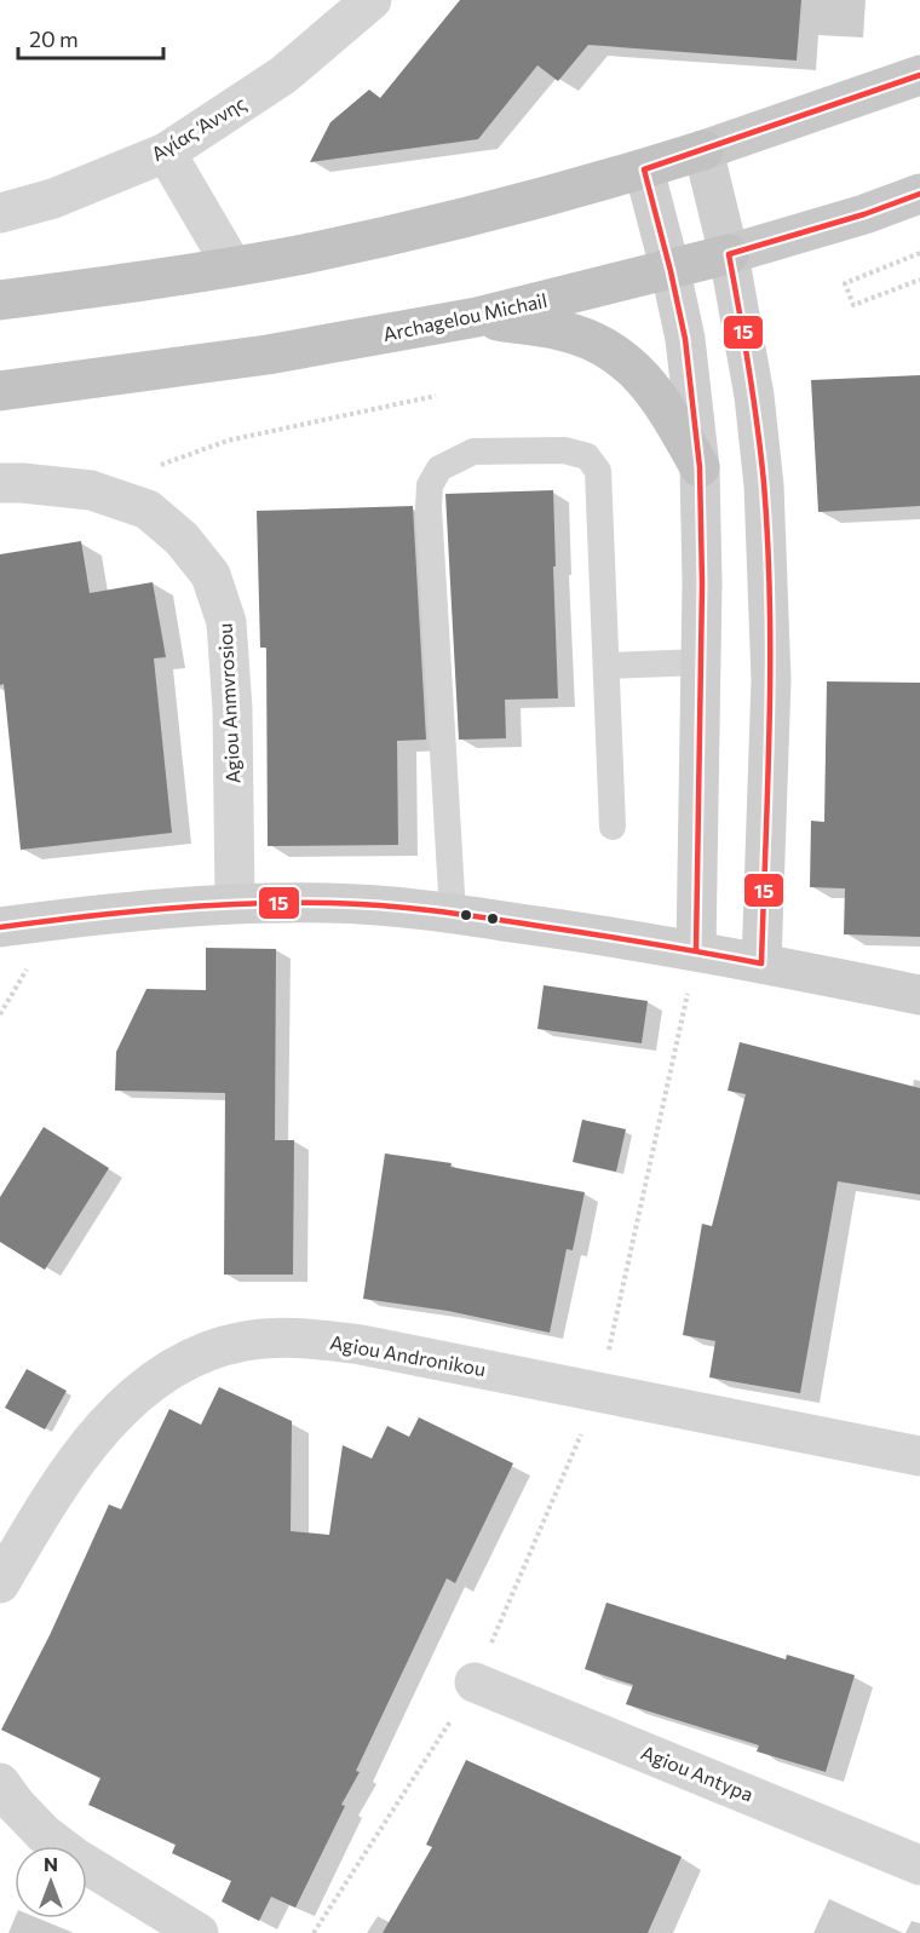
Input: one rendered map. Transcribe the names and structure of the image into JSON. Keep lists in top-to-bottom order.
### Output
{
  "streets": {
    "highway": ["Archagelou Michail"],
    "street": [
      "Αγίας Άννης",
      "Agiou Anmvrosiou",
      "Agiou Andronikou",
      "Agiou Antypa"
    ]
  },
  "lines": ["transit line 15"],
  "scale_bar": "20 m",
  "north": "top"
}
